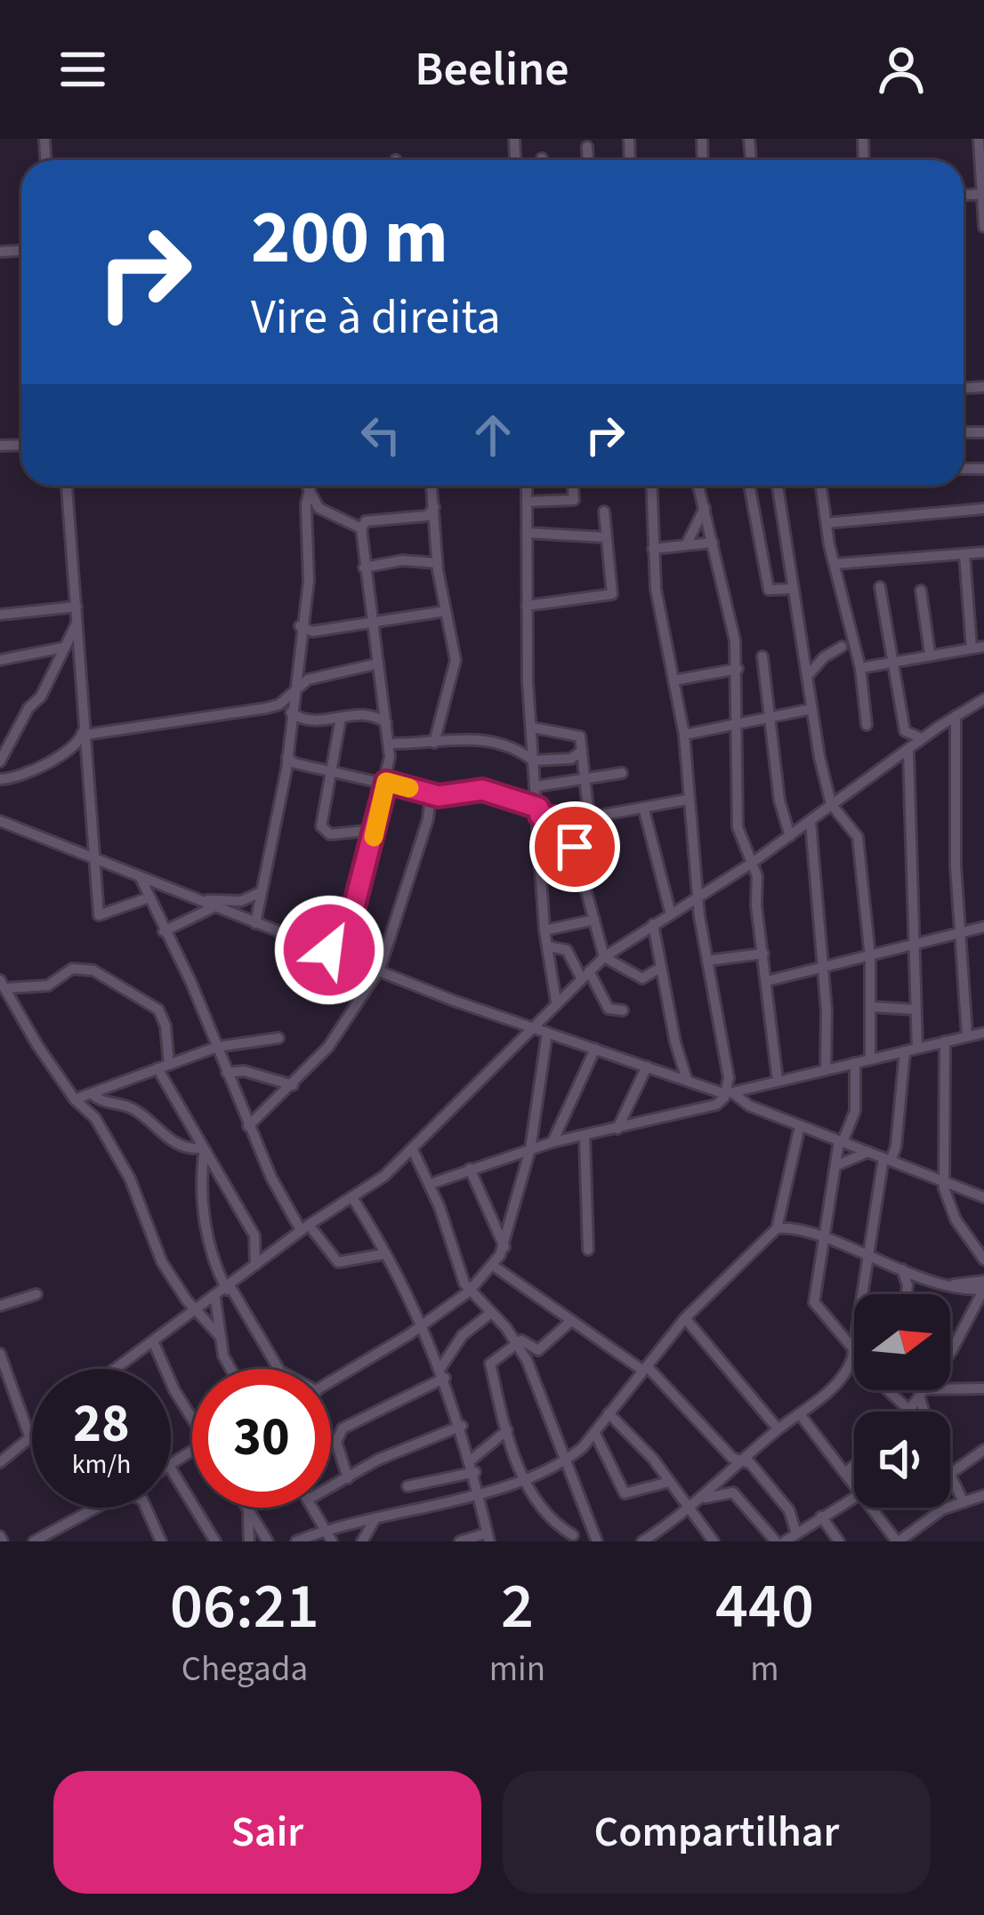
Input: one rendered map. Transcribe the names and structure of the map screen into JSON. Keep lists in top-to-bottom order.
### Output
{
  "north": "right",
  "page": {
    "header": "Beeline",
    "turn": ["200 m", "Vire à direita"],
    "speed": "28 km/h",
    "limit": "30",
    "eta": [
      "06:21",
      "Chegada",
      "2",
      "min",
      "440",
      "m"
    ],
    "buttons": ["Sair", "Compartilhar"]
  }
}
